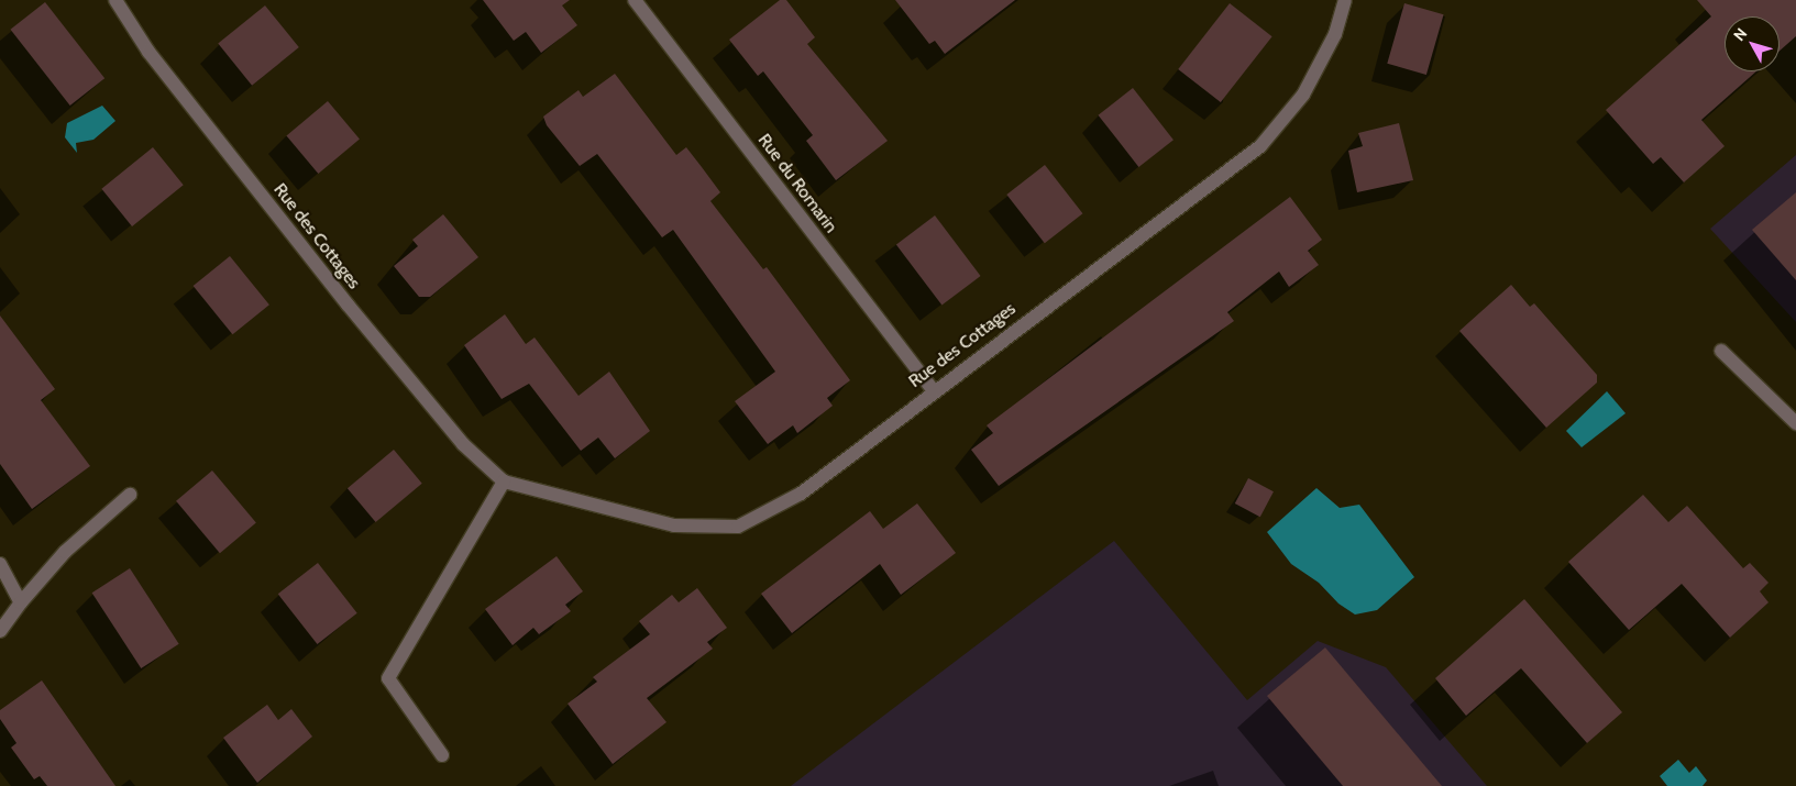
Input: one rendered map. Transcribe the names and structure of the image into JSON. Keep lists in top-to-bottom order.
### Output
{
  "streets": {
    "street": ["Rue du Romarin", "Rue des Cottages"]
  },
  "crossings": [
    ["Rue du Romarin", "Rue des Cottages"]
  ],
  "north": "top left"
}
